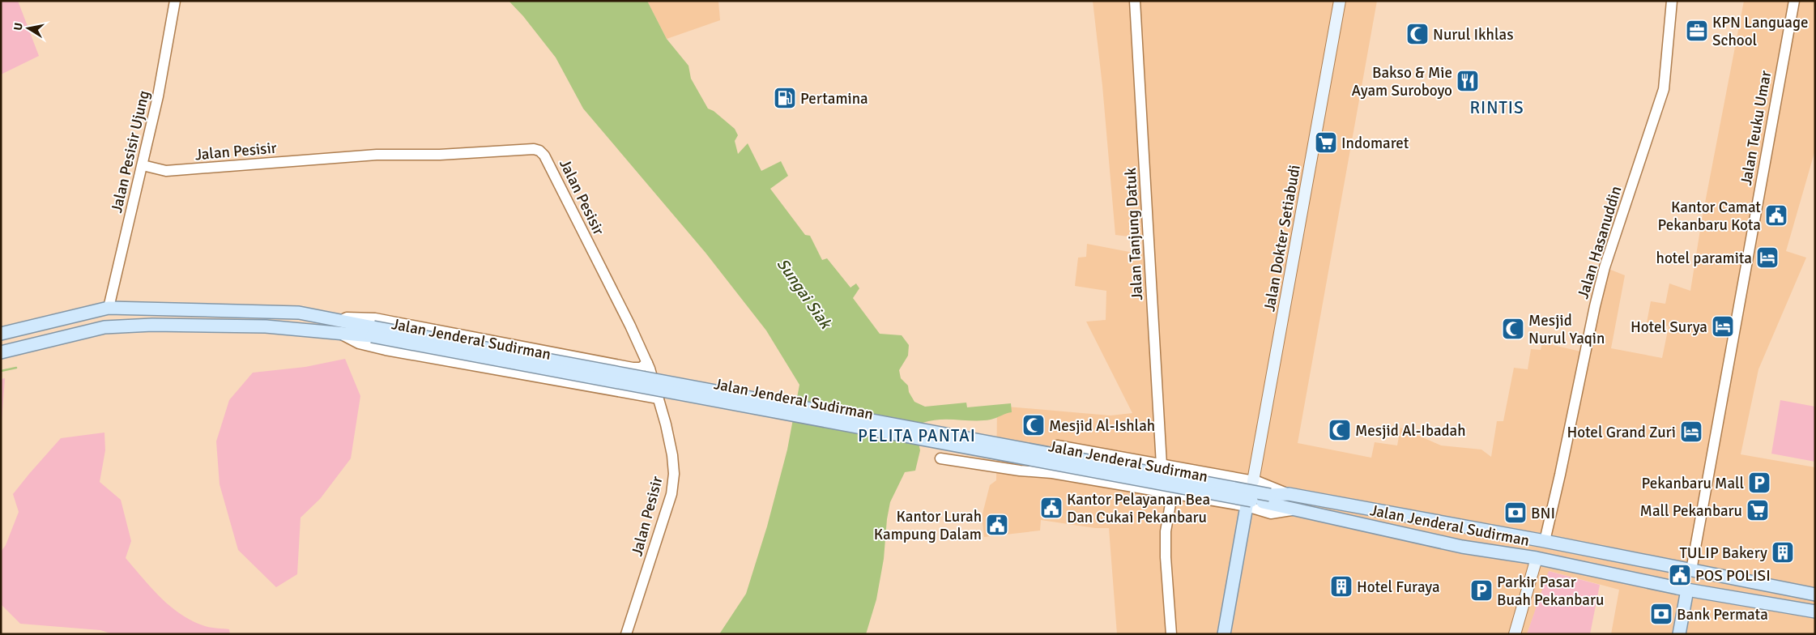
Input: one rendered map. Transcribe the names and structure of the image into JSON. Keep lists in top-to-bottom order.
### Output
{
  "streets": {
    "main road": ["Jalan Dokter Setiabudi", "Jalan Jenderal Sudirman"],
    "street": [
      "Jalan Teuku Umar",
      "Jalan Pesisir",
      "Jalan Pesisir Ujung",
      "Jalan Tanjung Datuk",
      "Jalan Hasanuddin"
    ]
  },
  "crossings": [
    ["Jalan Teuku Umar", "Jalan Jenderal Sudirman"],
    ["Jalan Pesisir", "Jalan Pesisir Ujung"],
    ["Jalan Pesisir Ujung", "Jalan Jenderal Sudirman"],
    ["Jalan Hasanuddin", "Jalan Jenderal Sudirman"]
  ],
  "districts": ["RINTIS", "PELITA PANTAI"],
  "water": ["Sungai Siak"],
  "places": {
    "office": ["KPN Language School"],
    "mosque": [
      "Nurul Ikhlas",
      "Mesjid Nurul Yaqin",
      "Mesjid Al-Ishlah",
      "Mesjid Al-Ibadah"
    ],
    "restaurant": ["Bakso & Mie Ayam Suroboyo"],
    "fuel station": ["Pertamina"],
    "supermarket": ["Indomaret", "Mall Pekanbaru"],
    "public building": [
      "Kantor Camat Pekanbaru Kota",
      "Kantor Pelayanan Bea Dan Cukai Pekanbaru",
      "Kantor Lurah Kampung Dalam",
      "POS POLISI"
    ],
    "hotel": ["hotel paramita", "Hotel Surya", "Hotel Grand Zuri"],
    "parking": ["Pekanbaru Mall", "Parkir Pasar Buah Pekanbaru"],
    "bank": ["BNI", "Bank Permata"],
    "building": ["TULIP Bakery", "Hotel Furaya"]
  },
  "north": "left"
}
